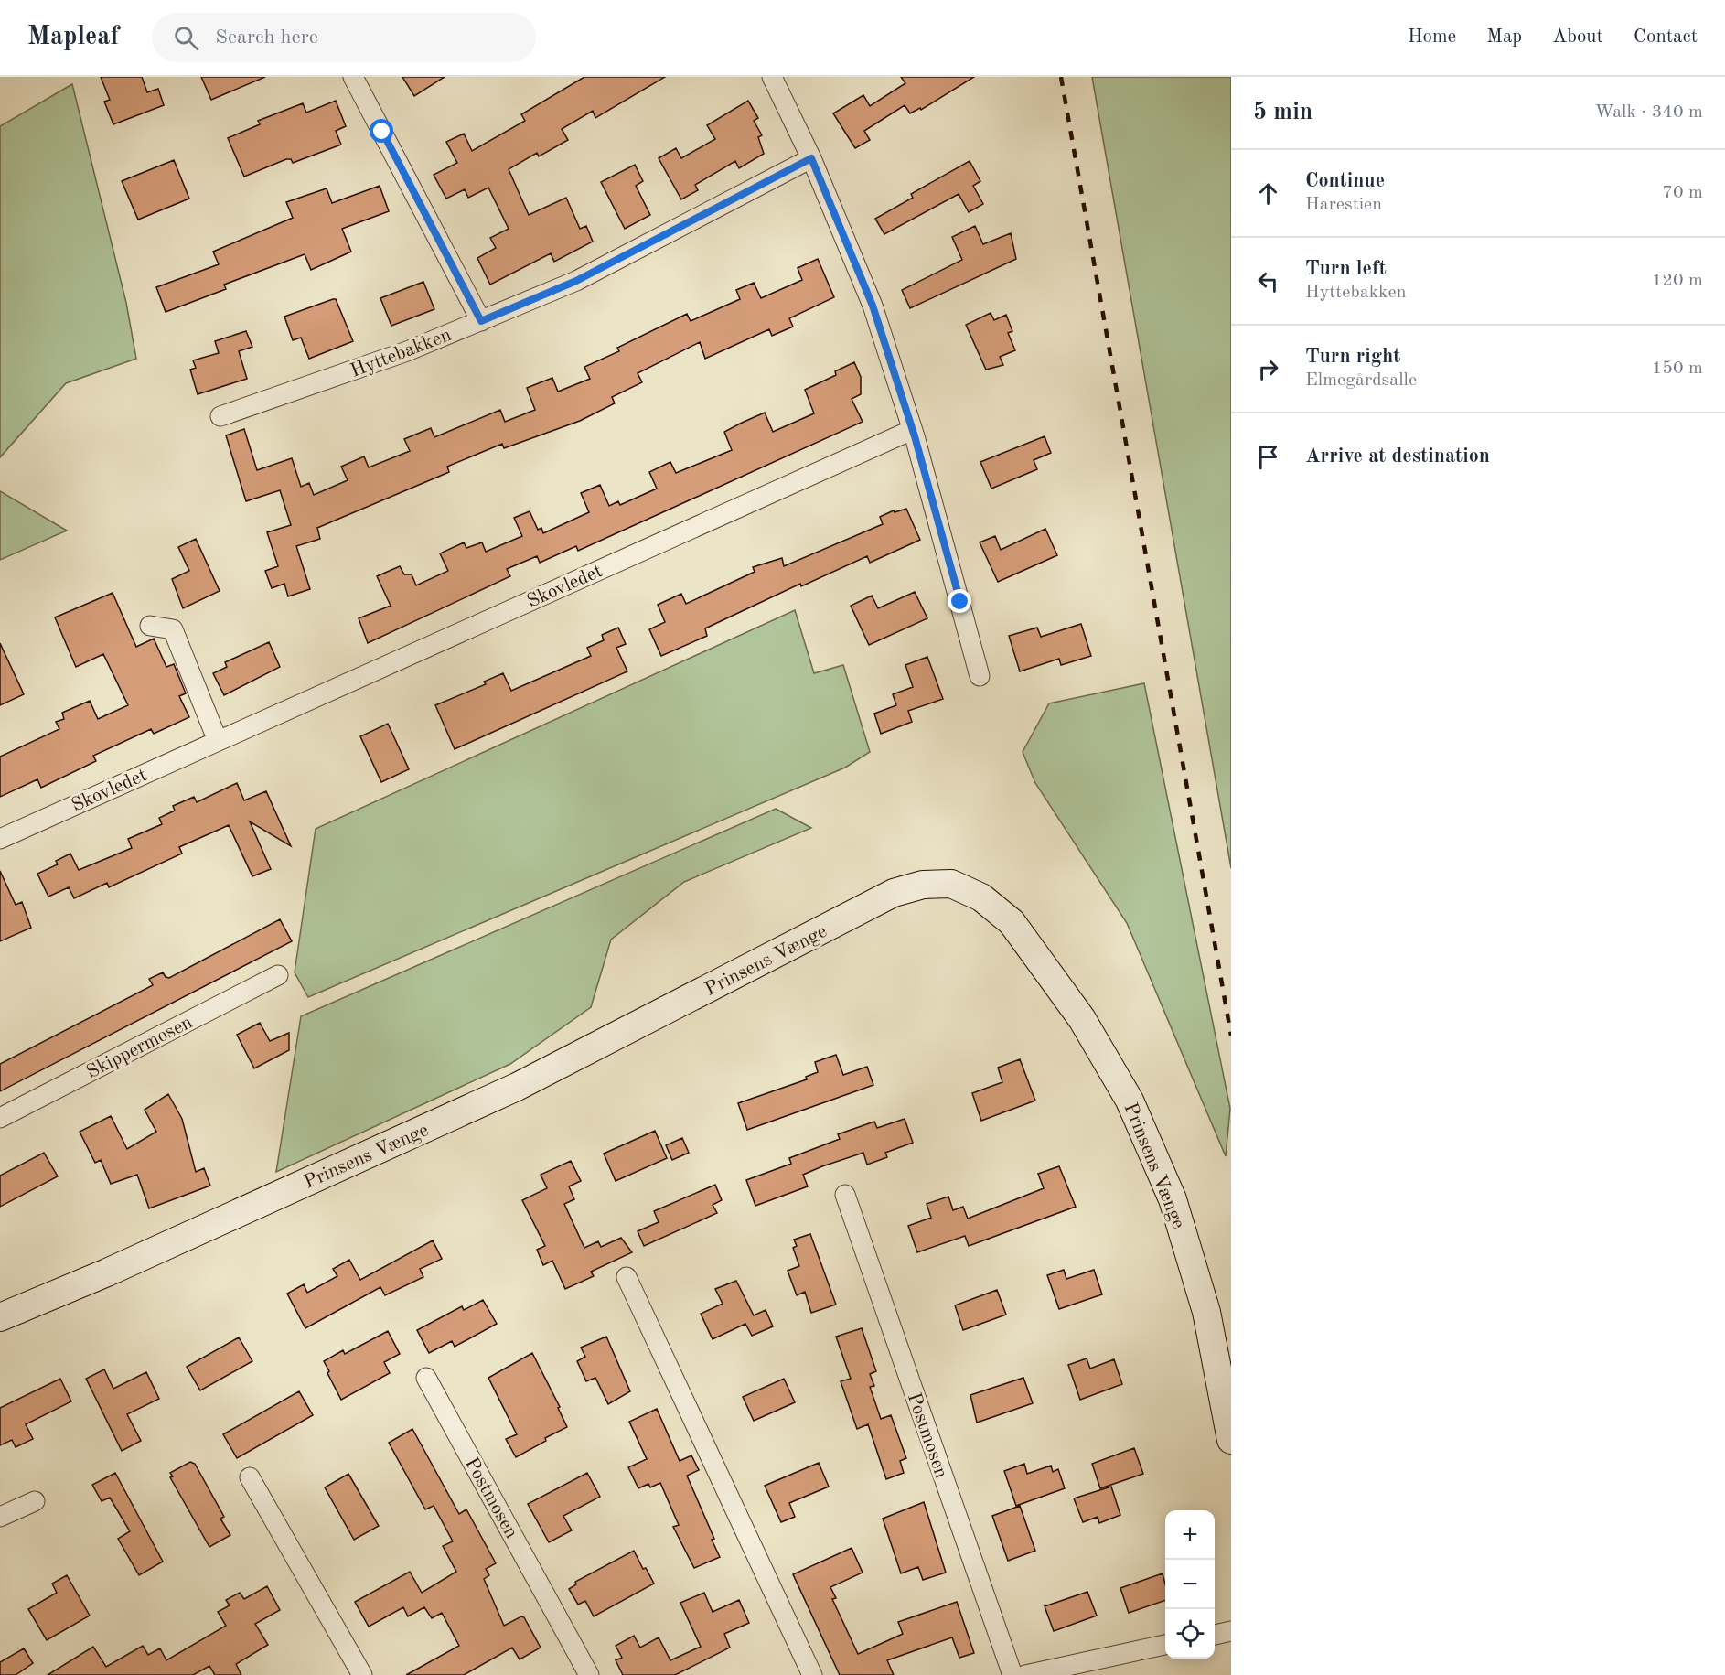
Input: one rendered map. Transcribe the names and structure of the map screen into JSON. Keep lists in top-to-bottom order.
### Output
{
  "streets": {
    "street": [
      "Hyttebakken",
      "Skovledet",
      "Prinsens Vænge",
      "Skippermosen",
      "Postmosen"
    ]
  },
  "page": {
    "header": "Mapleaf",
    "search": "Search here",
    "nav": [
      "Home",
      "Map",
      "About",
      "Contact"
    ],
    "heading": ["5 min", "Walk · 340 m"],
    "list": [
      ["Continue", "Harestien", "70 m"],
      ["Turn left", "Hyttebakken", "120 m"],
      ["Turn right", "Elmegårdsalle", "150 m"],
      "Arrive at destination"
    ],
    "map_buttons": ["+", "−"]
  }
}
